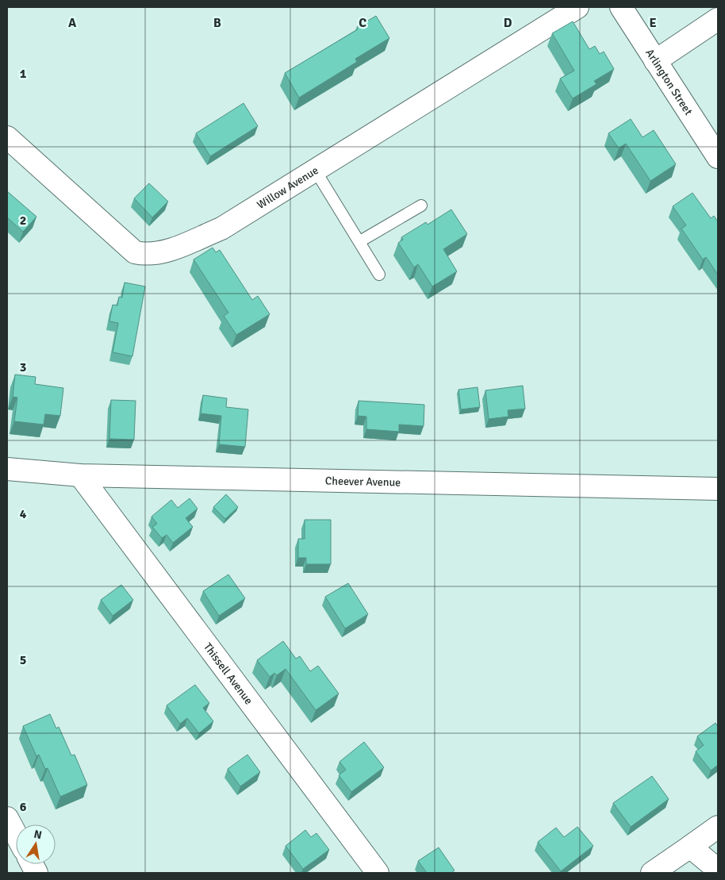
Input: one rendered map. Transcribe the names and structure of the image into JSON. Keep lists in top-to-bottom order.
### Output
{
  "streets": {
    "street": [
      "Arlington Street",
      "Willow Avenue",
      "Cheever Avenue",
      "Thissell Avenue"
    ]
  },
  "crossings": [
    ["Cheever Avenue", "Thissell Avenue"]
  ],
  "north": "top",
  "grid": {
    "columns": [
      "A",
      "B",
      "C",
      "D",
      "E"
    ],
    "rows": [
      "1",
      "2",
      "3",
      "4",
      "5",
      "6"
    ]
  }
}
